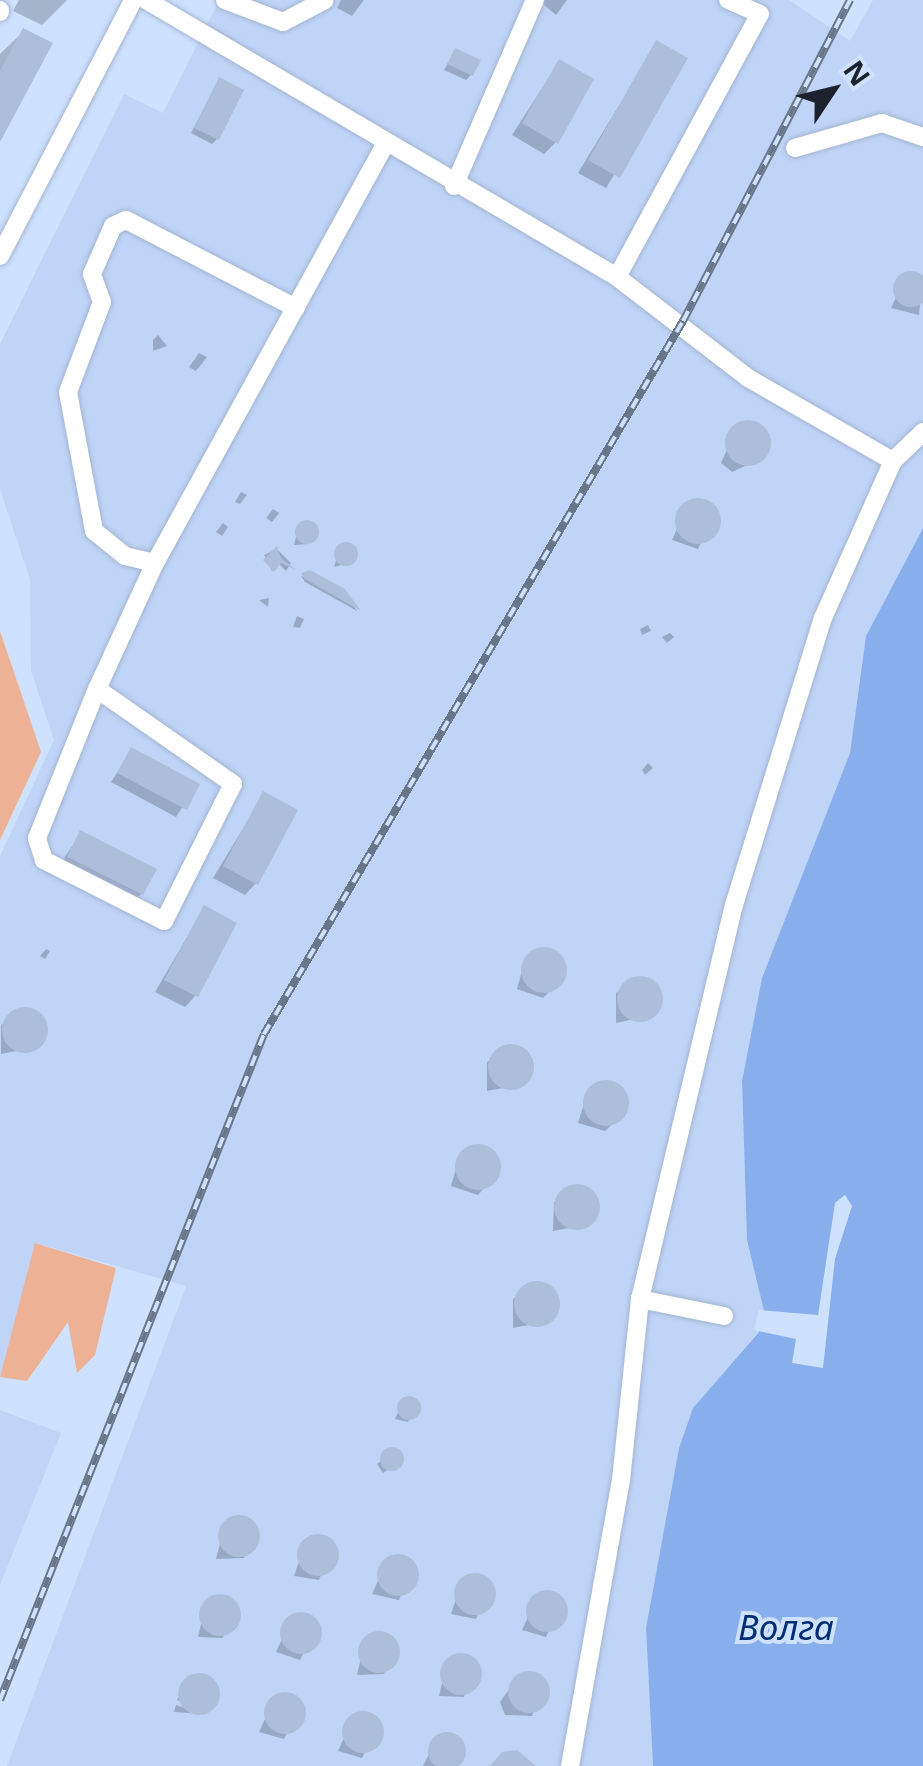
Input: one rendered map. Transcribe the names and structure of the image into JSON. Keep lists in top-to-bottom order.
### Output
{
  "water": ["Волга"],
  "north": "top right"
}
